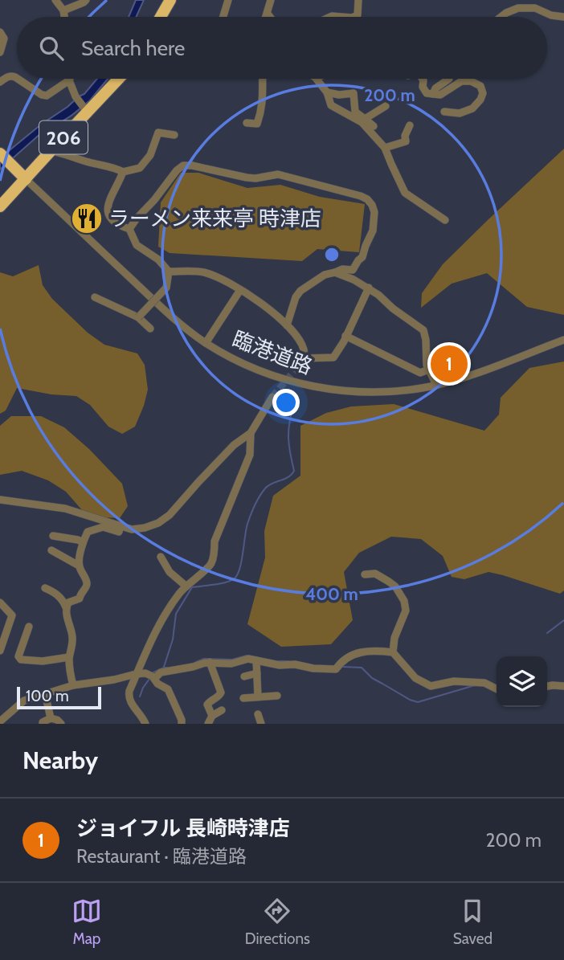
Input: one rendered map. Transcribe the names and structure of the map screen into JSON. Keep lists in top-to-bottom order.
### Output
{
  "streets": {
    "highway": ["206"],
    "street": ["臨港道路"]
  },
  "crossings": [
    ["206", "臨港道路"]
  ],
  "places": {
    "restaurant": ["ラーメン来来亭 時津店"]
  },
  "scale_bar": "100 m",
  "page": {
    "search": "Search here",
    "pins": "1",
    "scale": "100 m",
    "heading": "Nearby",
    "list": [
      {
        "mark": "1",
        "name": "ジョイフル 長崎時津店",
        "note": "Restaurant · 臨港道路",
        "value": "200 m"
      }
    ],
    "nav": ["Map", "Directions", "Saved"]
  },
  "rings": ["200 m", "400 m"]
}
